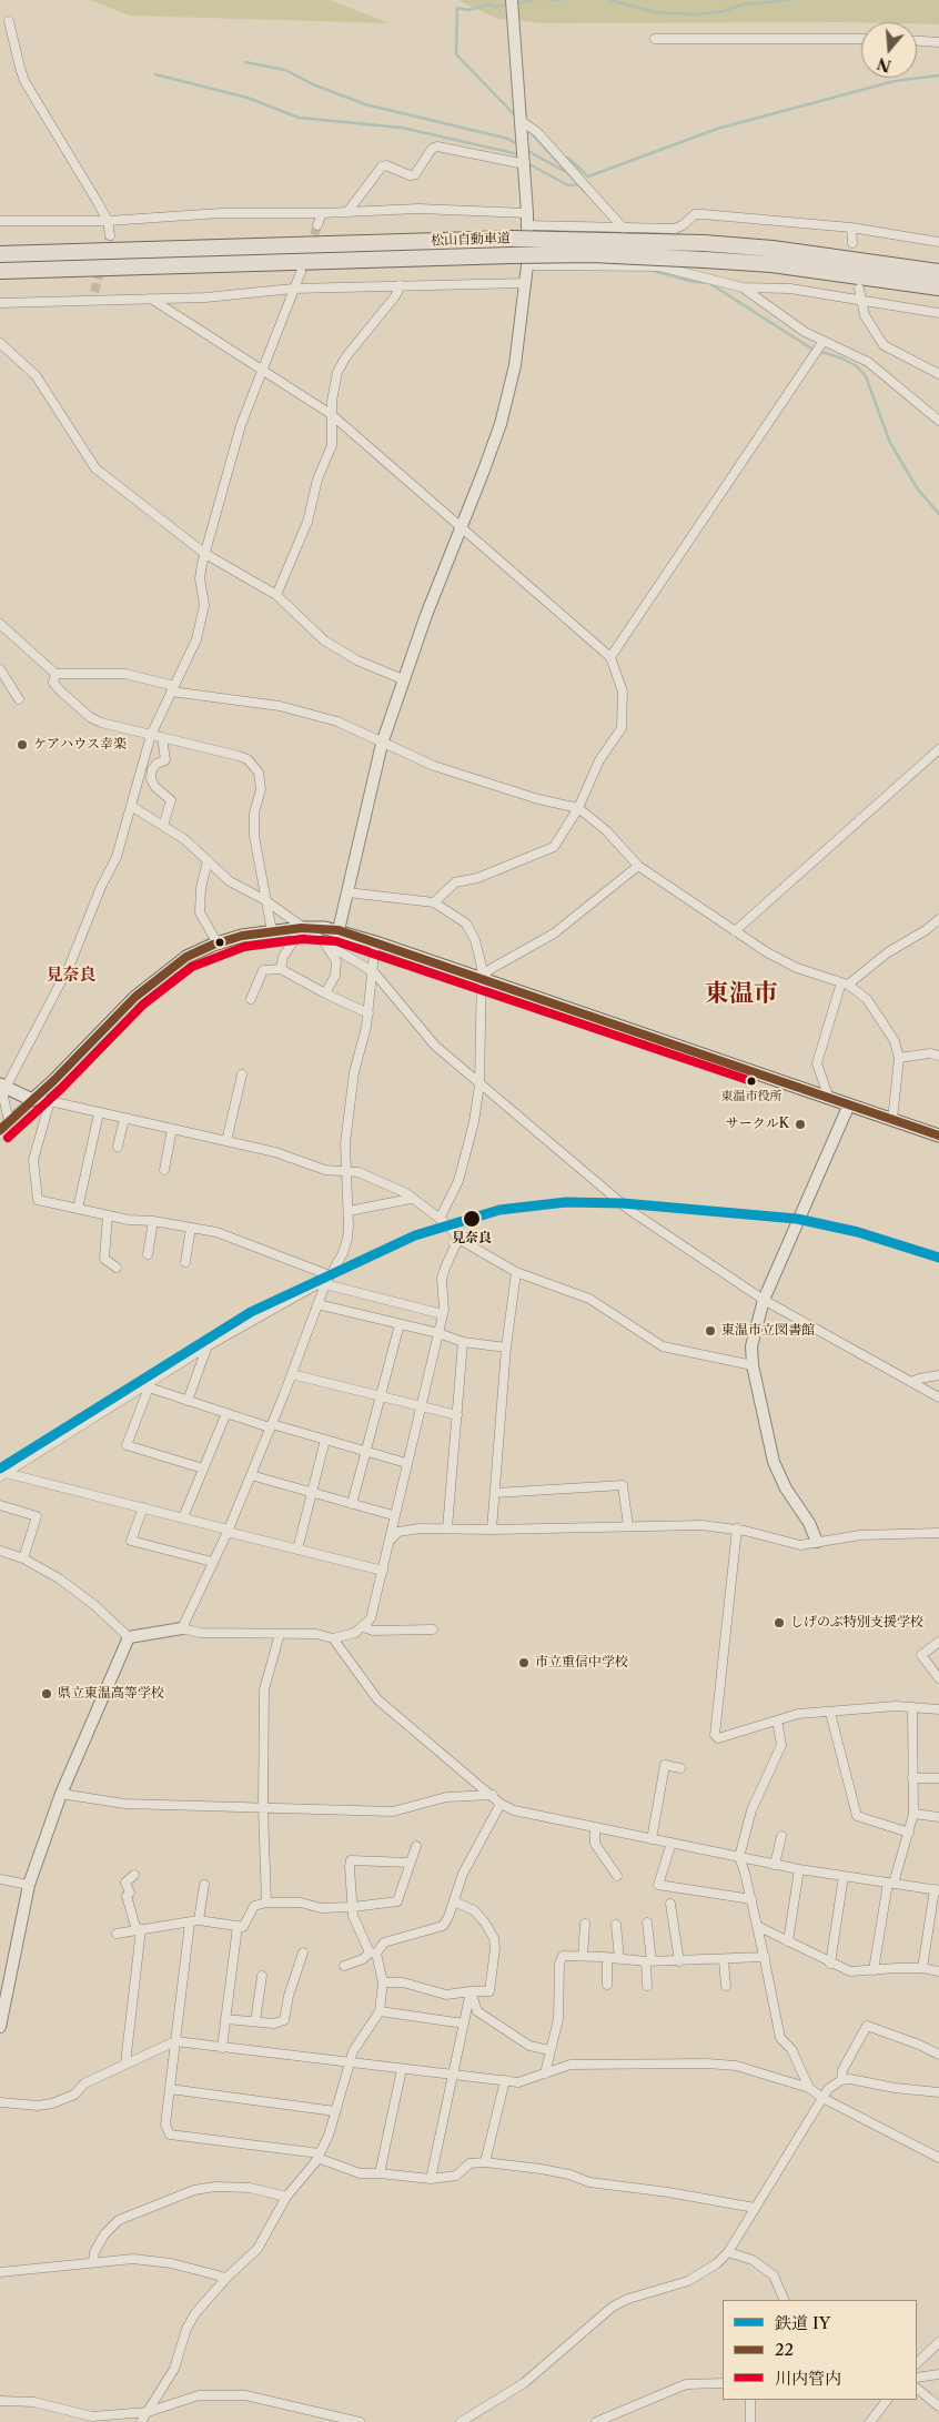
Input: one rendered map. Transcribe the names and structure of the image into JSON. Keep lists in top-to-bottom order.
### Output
{
  "streets": {
    "highway": ["松山自動車道"]
  },
  "districts": ["見奈良", "東温市"],
  "places": [
    "ケアハウス幸楽",
    "東温市役所",
    "サークルK",
    "見奈良",
    "東温市立図書館",
    "しげのぶ特別支援学校",
    "市立重信中学校",
    "県立東温高等学校"
  ],
  "lines": ["transit line 22", "transit line 川内管内", "rail line IY"],
  "legend": ["鉄道 IY", "22", "川内管内"],
  "north": "bottom"
}
